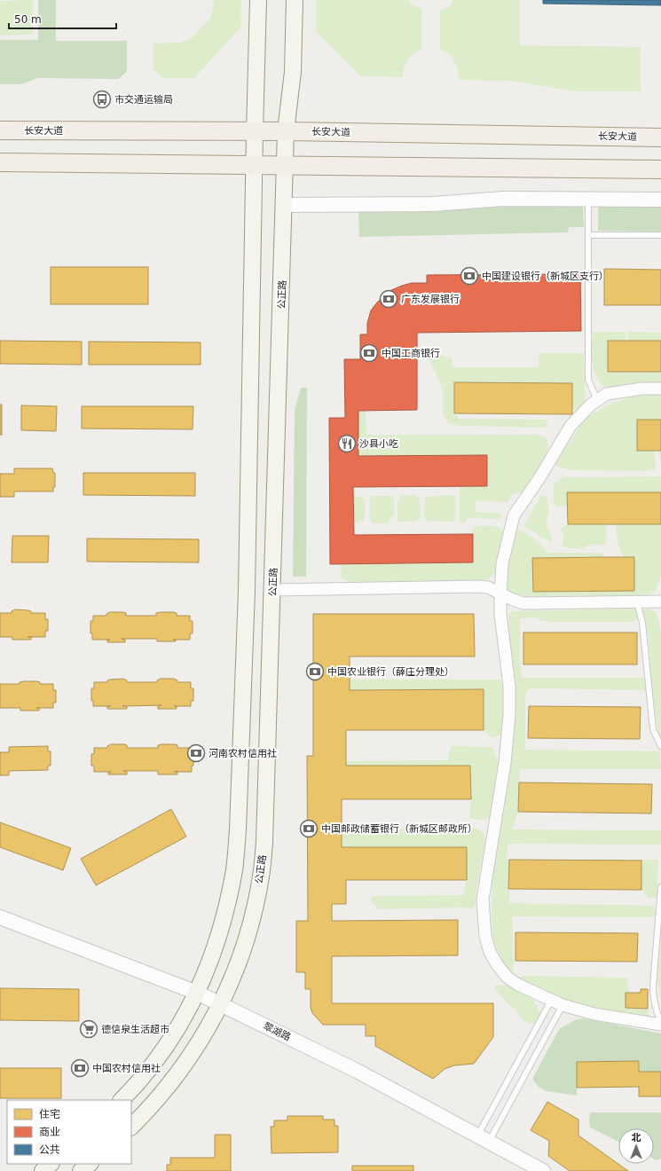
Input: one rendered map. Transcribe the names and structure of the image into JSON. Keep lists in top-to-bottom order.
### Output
{
  "streets": {
    "main road": ["长安大道", "公正路"],
    "street": ["翠湖路"]
  },
  "crossings": [
    ["长安大道", "公正路"],
    ["公正路", "翠湖路"]
  ],
  "places": {
    "bus stop": ["市交通运输局"],
    "bank": [
      "中国建设银行（新城区支行）",
      "广东发展银行",
      "中国工商银行",
      "中国农业银行（薛庄分理处）",
      "河南农村信用社",
      "中国邮政储蓄银行（新城区邮政所）",
      "中国农村信用社"
    ],
    "restaurant": ["沙县小吃"],
    "supermarket": ["德信泉生活超市"]
  },
  "legend": ["住宅", "商业", "公共"],
  "scale_bar": "50 m",
  "north": "top"
}
